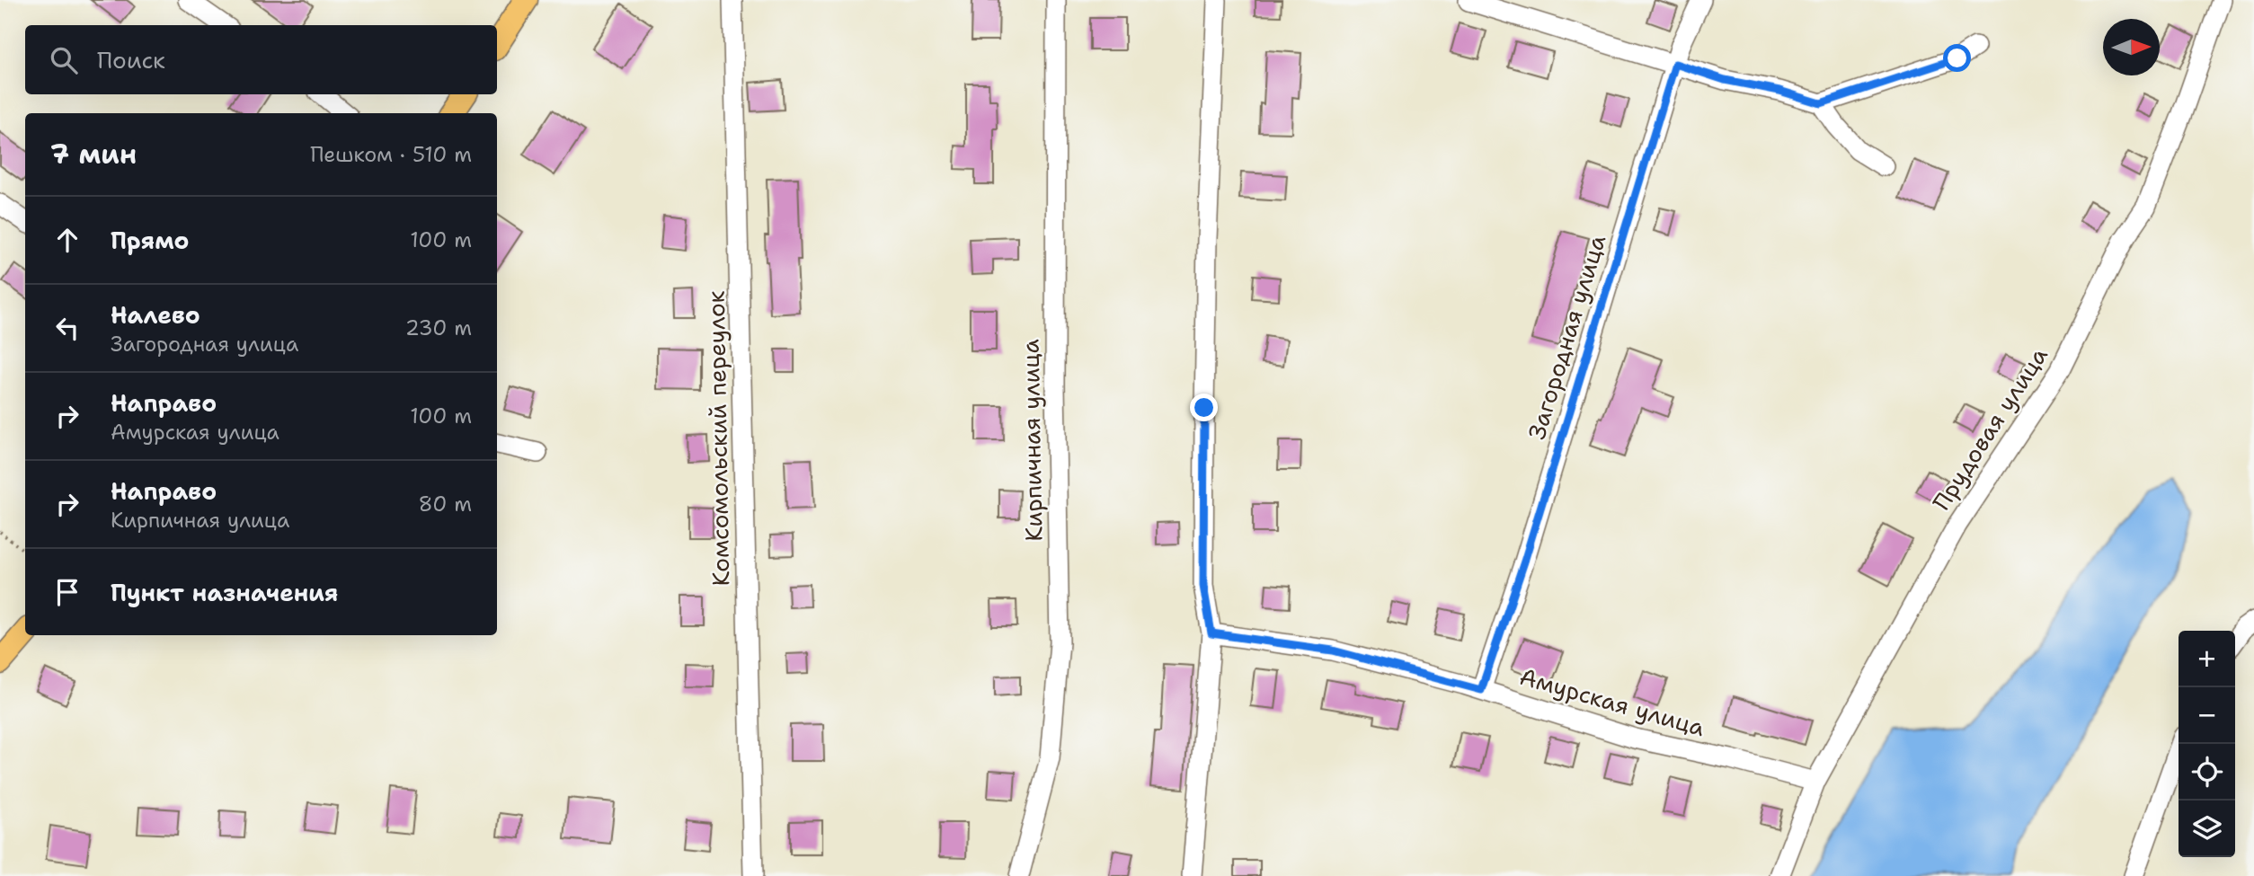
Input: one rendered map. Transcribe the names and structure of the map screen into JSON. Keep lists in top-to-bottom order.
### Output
{
  "streets": {
    "street": [
      "Загородная улица",
      "Прудовая улица",
      "Комсомольский переулок",
      "Кирпичная улица",
      "Амурская улица"
    ]
  },
  "crossings": [
    ["Загородная улица", "Амурская улица"],
    ["Прудовая улица", "Амурская улица"]
  ],
  "north": "right",
  "page": {
    "search": "Поиск",
    "heading": ["7 мин", "Пешком · 510 m"],
    "list": [
      ["Прямо", "100 m"],
      ["Налево", "Загородная улица", "230 m"],
      ["Направо", "Амурская улица", "100 m"],
      ["Направо", "Кирпичная улица", "80 m"],
      "Пункт назначения"
    ],
    "map_buttons": ["+", "−"]
  }
}
